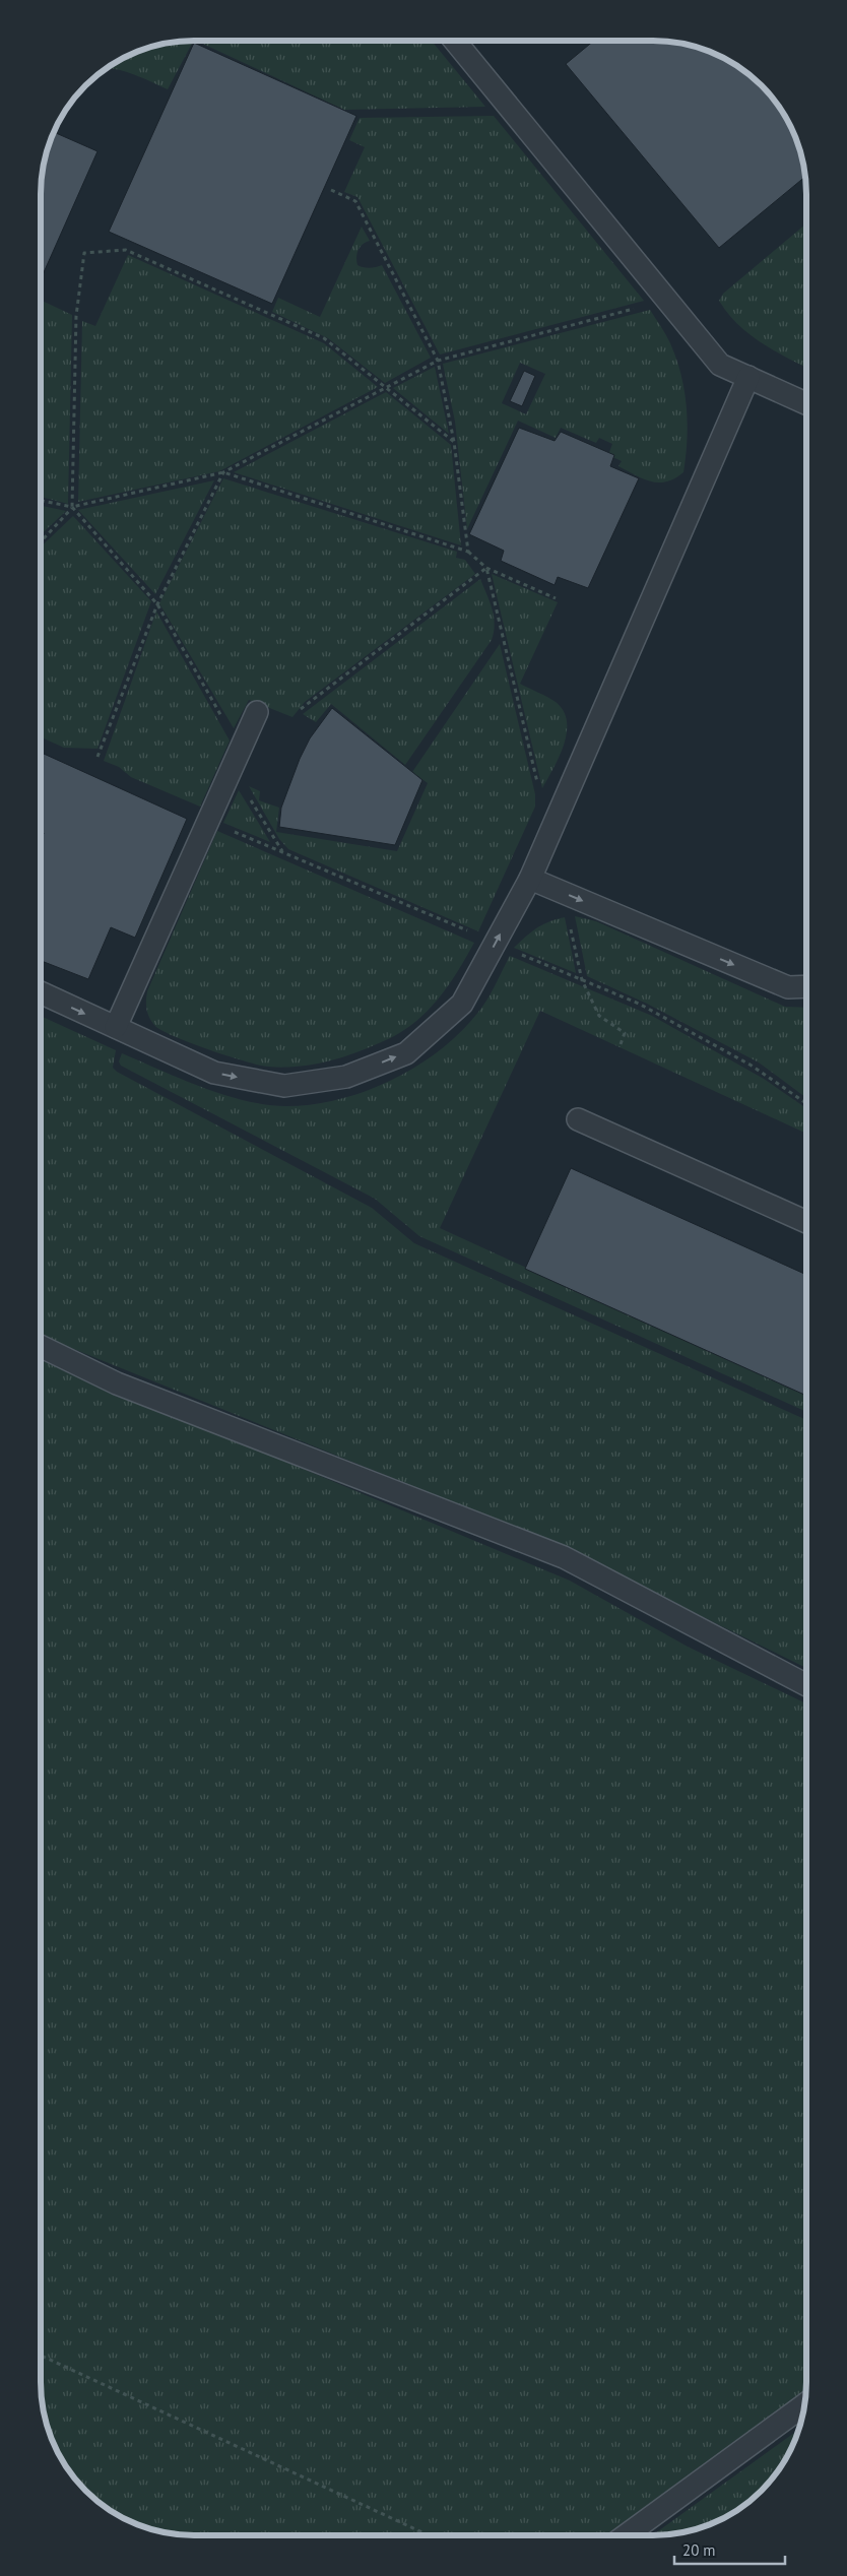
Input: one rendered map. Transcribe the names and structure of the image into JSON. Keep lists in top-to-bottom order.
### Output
{
  "scale_bar": "20 m"
}
